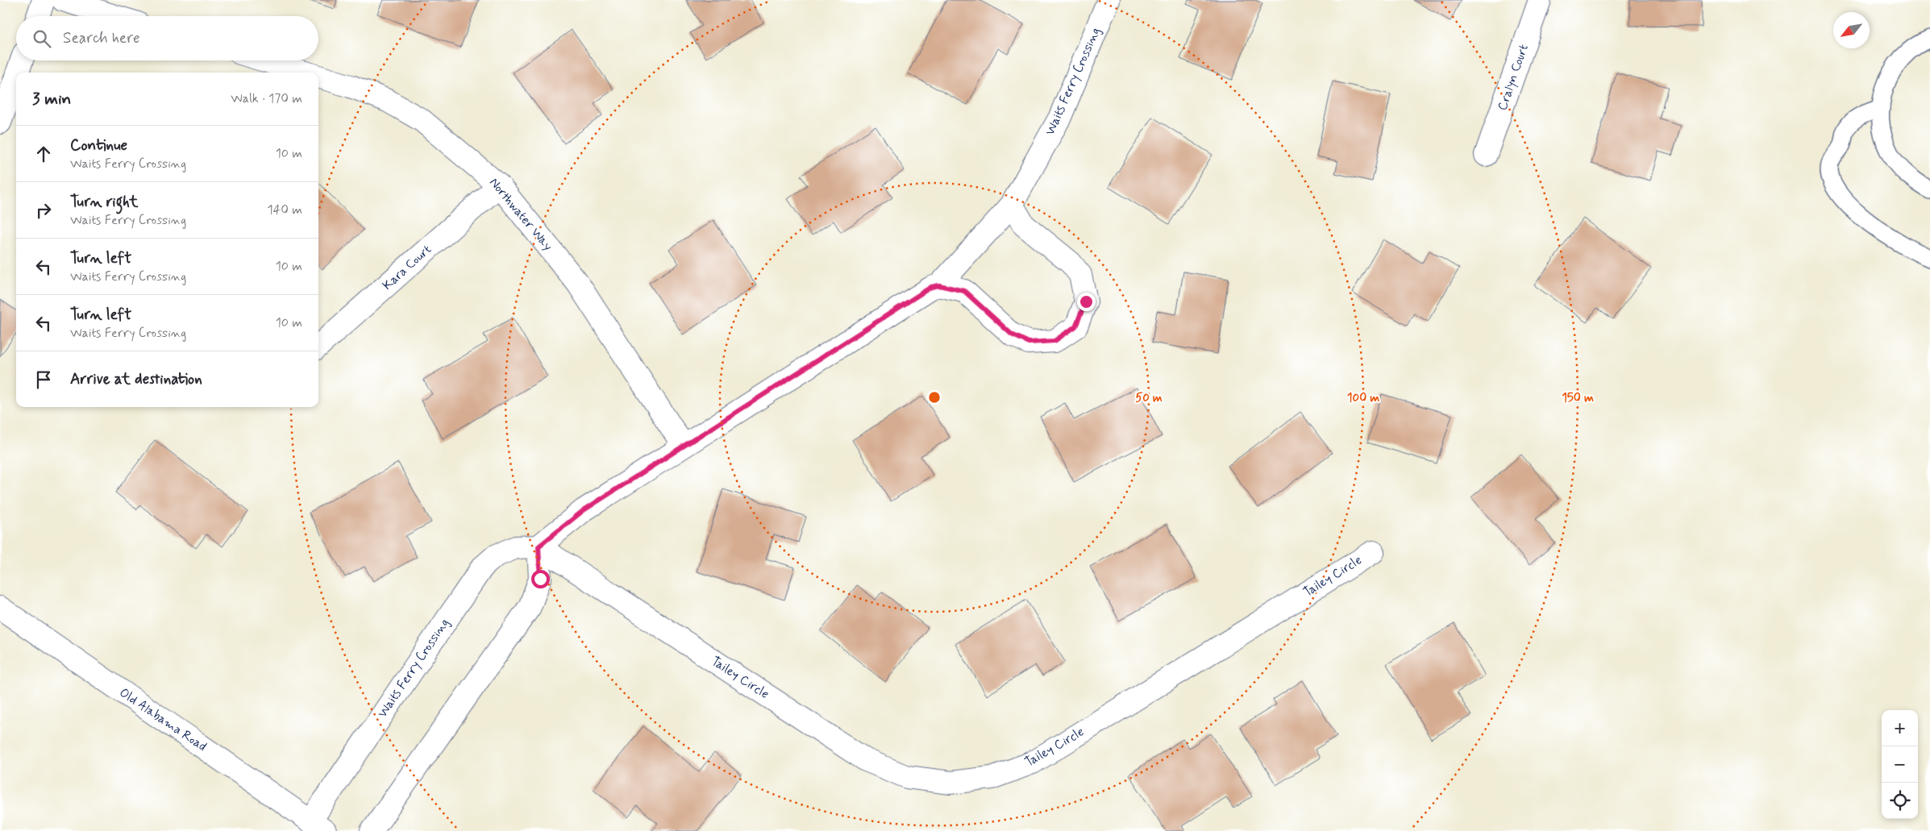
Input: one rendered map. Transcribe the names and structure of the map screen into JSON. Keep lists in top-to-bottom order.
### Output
{
  "streets": {
    "street": [
      "Cralyn Court",
      "Waits Ferry Crossing",
      "Northwater Way",
      "Kara Court",
      "Tailey Circle",
      "Old Alabama Road"
    ]
  },
  "crossings": [
    ["Waits Ferry Crossing", "Northwater Way"],
    ["Waits Ferry Crossing", "Tailey Circle"],
    ["Waits Ferry Crossing", "Old Alabama Road"],
    ["Northwater Way", "Kara Court"]
  ],
  "north": "bottom left",
  "page": {
    "search": "Search here",
    "heading": ["3 min", "Walk · 170 m"],
    "list": [
      ["Continue", "Waits Ferry Crossing", "10 m"],
      ["Turn right", "Waits Ferry Crossing", "140 m"],
      ["Turn left", "Waits Ferry Crossing", "10 m"],
      ["Turn left", "Waits Ferry Crossing", "10 m"],
      "Arrive at destination"
    ],
    "map_buttons": ["+", "−"]
  },
  "rings": ["50 m", "100 m", "150 m"]
}
